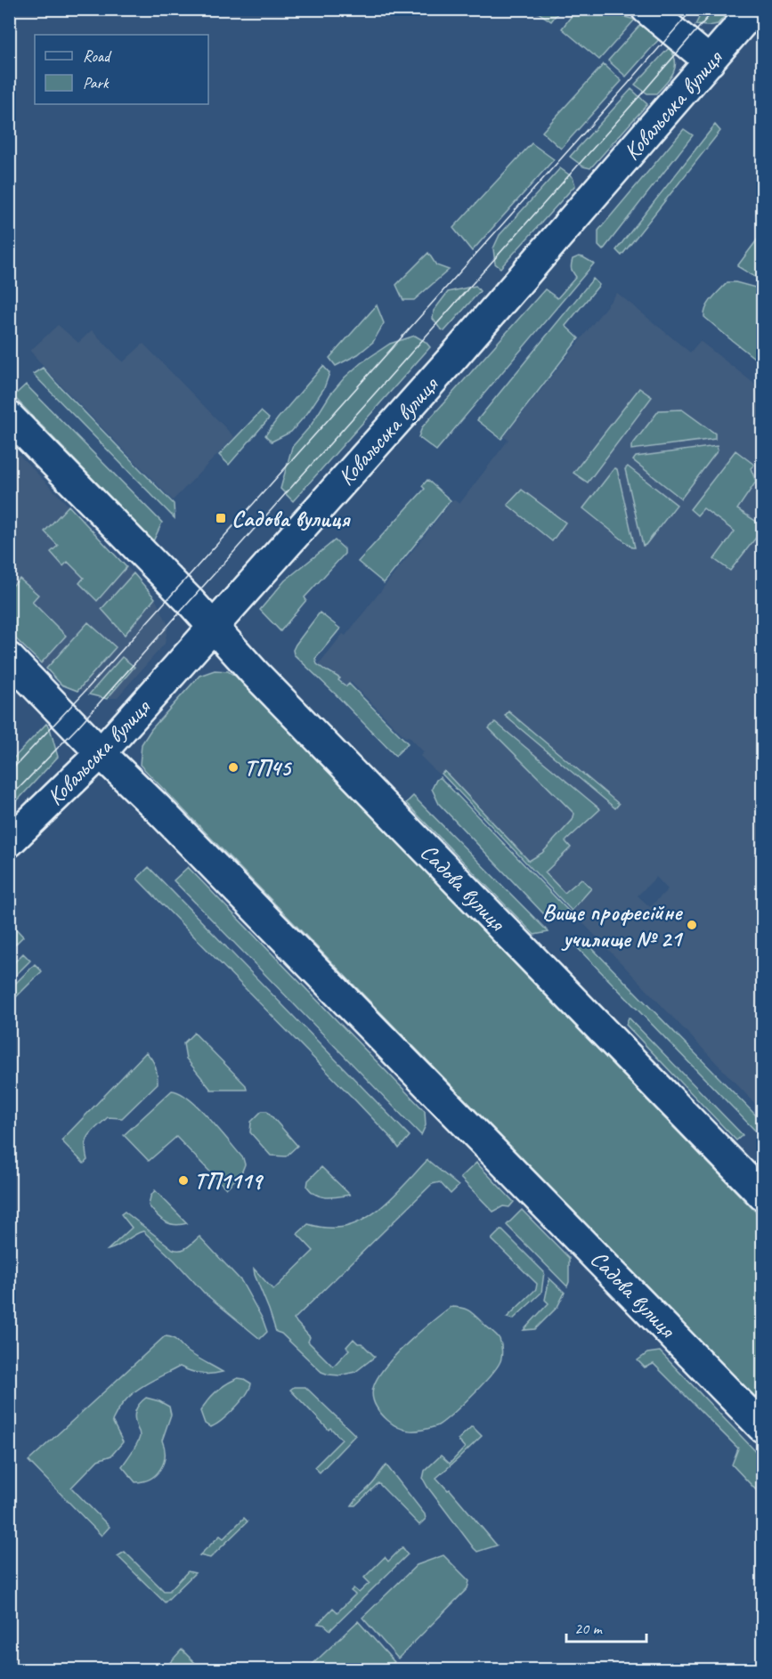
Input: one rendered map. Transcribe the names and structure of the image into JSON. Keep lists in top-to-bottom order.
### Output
{
  "streets": {
    "street": ["Ковальська вулиця", "Садова вулиця"]
  },
  "crossings": [
    ["Ковальська вулиця", "Садова вулиця"]
  ],
  "places": {
    "transit": ["Садова вулиця"],
    "other": ["ТП45", "Вище професійне училище № 21", "ТП1119"]
  },
  "legend": ["Road", "Park"],
  "scale_bar": "20 m"
}
